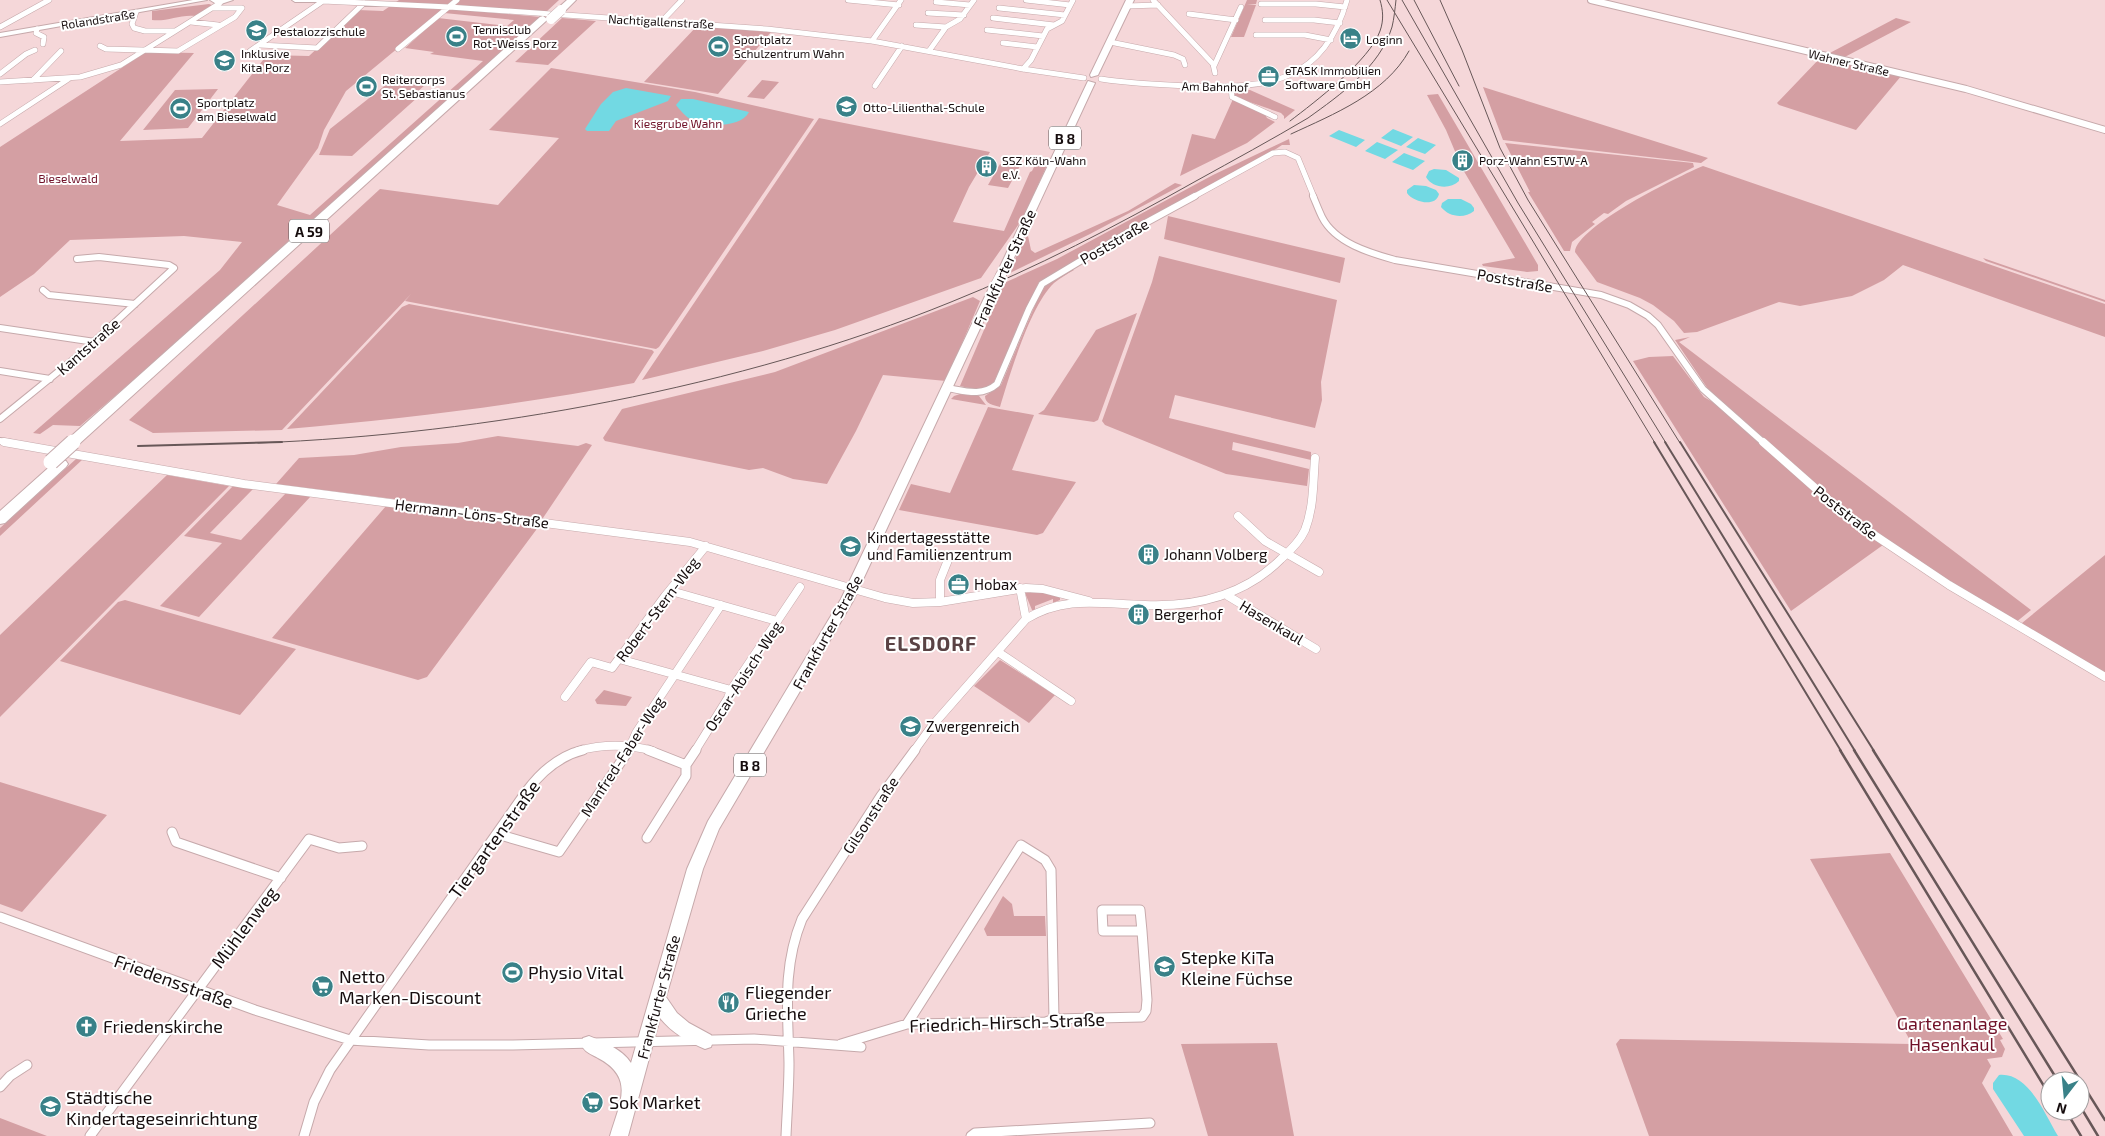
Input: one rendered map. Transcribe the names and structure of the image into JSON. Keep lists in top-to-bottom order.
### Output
{
  "streets": {
    "highway": ["A 59"],
    "main road": [
      "Rolandstraße",
      "Nachtigallenstraße",
      "B 8",
      "Frankfurter Straße"
    ],
    "street": [
      "Wahner Straße",
      "Am Bahnhof",
      "Poststraße",
      "Kantstraße",
      "Hermann-Löns-Straße",
      "Robert-Stern-Weg",
      "Hasenkaul",
      "Oscar-Abisch-Weg",
      "Manfred-Faber-Weg",
      "Gilsonstraße",
      "Tiergartenstraße",
      "Mühlenweg",
      "Friedensstraße",
      "Friedrich-Hirsch-Straße"
    ]
  },
  "crossings": [
    ["Nachtigallenstraße", "Am Bahnhof"],
    ["Nachtigallenstraße", "Frankfurter Straße"],
    ["Am Bahnhof", "Frankfurter Straße"],
    ["Poststraße", "Frankfurter Straße"],
    ["Frankfurter Straße", "Hermann-Löns-Straße"],
    ["Frankfurter Straße", "Friedensstraße"],
    ["Frankfurter Straße", "Friedrich-Hirsch-Straße"],
    ["Hermann-Löns-Straße", "Robert-Stern-Weg"],
    ["Hermann-Löns-Straße", "Gilsonstraße"],
    ["Hasenkaul", "Gilsonstraße"],
    ["Oscar-Abisch-Weg", "Tiergartenstraße"],
    ["Manfred-Faber-Weg", "Tiergartenstraße"],
    ["Gilsonstraße", "Friedrich-Hirsch-Straße"],
    ["Tiergartenstraße", "Friedensstraße"],
    ["Mühlenweg", "Friedensstraße"],
    ["Friedensstraße", "Friedrich-Hirsch-Straße"]
  ],
  "districts": ["ELSDORF"],
  "parks": ["Kiesgrube Wahn", "Bieselwald", "Gartenanlage Hasenkaul"],
  "places": {
    "school or university": [
      "Pestalozzischule",
      "Inklusive Kita Porz",
      "Otto-Lilienthal-Schule",
      "Kindertagesstätte und Familienzentrum",
      "Zwergenreich",
      "Stepke KiTa Kleine Füchse",
      "Städtische Kindertageseinrichtung"
    ],
    "sports": [
      "Tennisclub Rot-Weiss Porz",
      "Sportplatz Schulzentrum Wahn",
      "Reitercorps St. Sebastianus",
      "Sportplatz am Bieselwald",
      "Physio Vital"
    ],
    "hotel": ["Loginn"],
    "office": ["eTASK Immobilien Software GmbH", "Hobax"],
    "building": [
      "Porz-Wahn ESTW-A",
      "SSZ Köln-Wahn e.V.",
      "Johann Volberg",
      "Bergerhof"
    ],
    "supermarket": ["Netto Marken-Discount", "Sok Market"],
    "restaurant": ["Fliegender Grieche"],
    "church": ["Friedenskirche"]
  },
  "north": "bottom"
}
